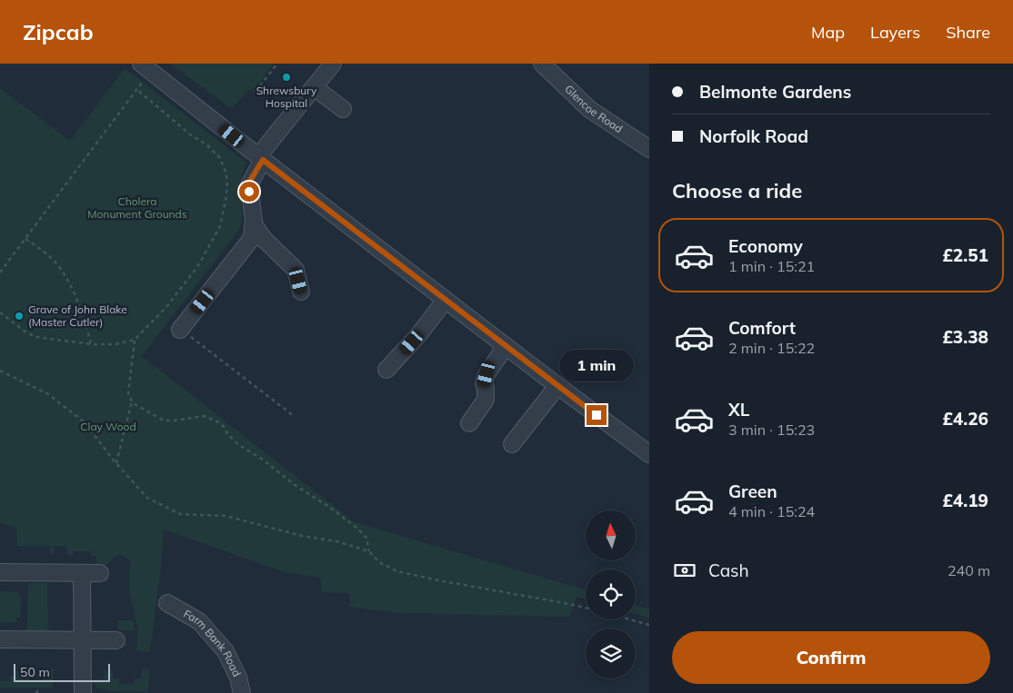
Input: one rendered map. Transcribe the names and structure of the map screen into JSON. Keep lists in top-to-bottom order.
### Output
{
  "streets": {
    "street": ["Glencoe Road", "Farm Bank Road"]
  },
  "parks": ["Cholera Monument Grounds", "Clay Wood"],
  "places": ["Shrewsbury Hospital", "Grave of John Blake (Master Cutler)"],
  "scale_bar": "50 m",
  "north": "top",
  "page": {
    "header": "Zipcab",
    "nav": ["Map", "Layers", "Share"],
    "banner": ["Belmonte Gardens", "Norfolk Road"],
    "heading": "Choose a ride",
    "list": [
      {
        "name": "Economy",
        "note": "1 min · 15:21",
        "value": "£2.51"
      },
      {
        "name": "Comfort",
        "note": "2 min · 15:22",
        "value": "£3.38"
      },
      {
        "name": "XL",
        "note": "3 min · 15:23",
        "value": "£4.26"
      },
      {
        "name": "Green",
        "note": "4 min · 15:24",
        "value": "£4.19"
      }
    ],
    "bubble": "1 min",
    "pay": ["Cash", "240 m"],
    "buttons": "Confirm",
    "scale": "50 m"
  }
}
